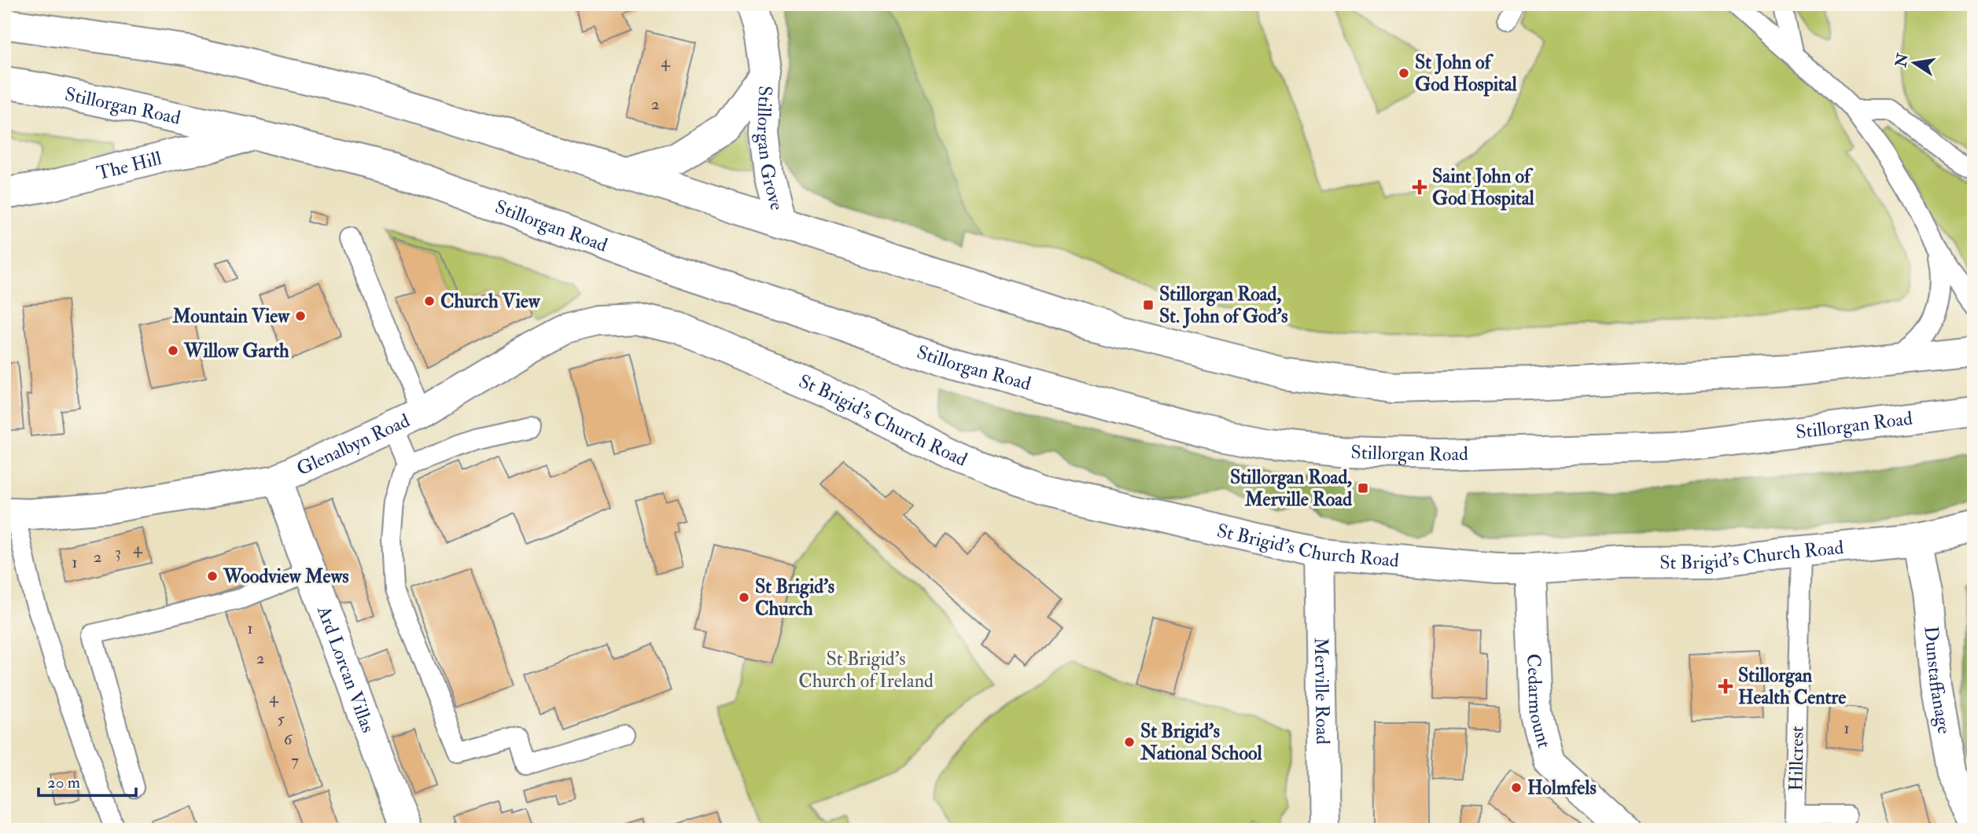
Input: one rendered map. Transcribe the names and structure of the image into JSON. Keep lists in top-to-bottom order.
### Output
{
  "streets": {
    "main road": [
      "Stillorgan Road",
      "Stillorgan Grove",
      "The Hill",
      "St Brigid's Church Road",
      "Glenalbyn Road",
      "Ard Lorcan Villas",
      "Dunstaffanage",
      "Merville Road",
      "Cedarmount"
    ],
    "lane": ["Hillcrest"]
  },
  "crossings": [
    ["Stillorgan Road", "The Hill"],
    ["St Brigid's Church Road", "Glenalbyn Road"],
    ["St Brigid's Church Road", "Dunstaffanage"],
    ["St Brigid's Church Road", "Merville Road"],
    ["St Brigid's Church Road", "Cedarmount"],
    ["St Brigid's Church Road", "Hillcrest"],
    ["Glenalbyn Road", "Ard Lorcan Villas"]
  ],
  "parks": ["St Brigid's Church of Ireland"],
  "places": {
    "other": [
      "St John of God Hospital",
      "Church View",
      "Mountain View",
      "Willow Garth",
      "Woodview Mews",
      "St Brigid's Church",
      "St Brigid's National School",
      "Holmfels"
    ],
    "health": ["Saint John of God Hospital", "Stillorgan Health Centre"],
    "transit": ["Stillorgan Road, St. John of God's", "Stillorgan Road, Merville Road"]
  },
  "house_numbers": [
    "4",
    "2",
    "4",
    "3",
    "2",
    "1",
    "1",
    "2",
    "4",
    "5",
    "1",
    "6",
    "7"
  ],
  "scale_bar": "20 m",
  "north": "left"
}
